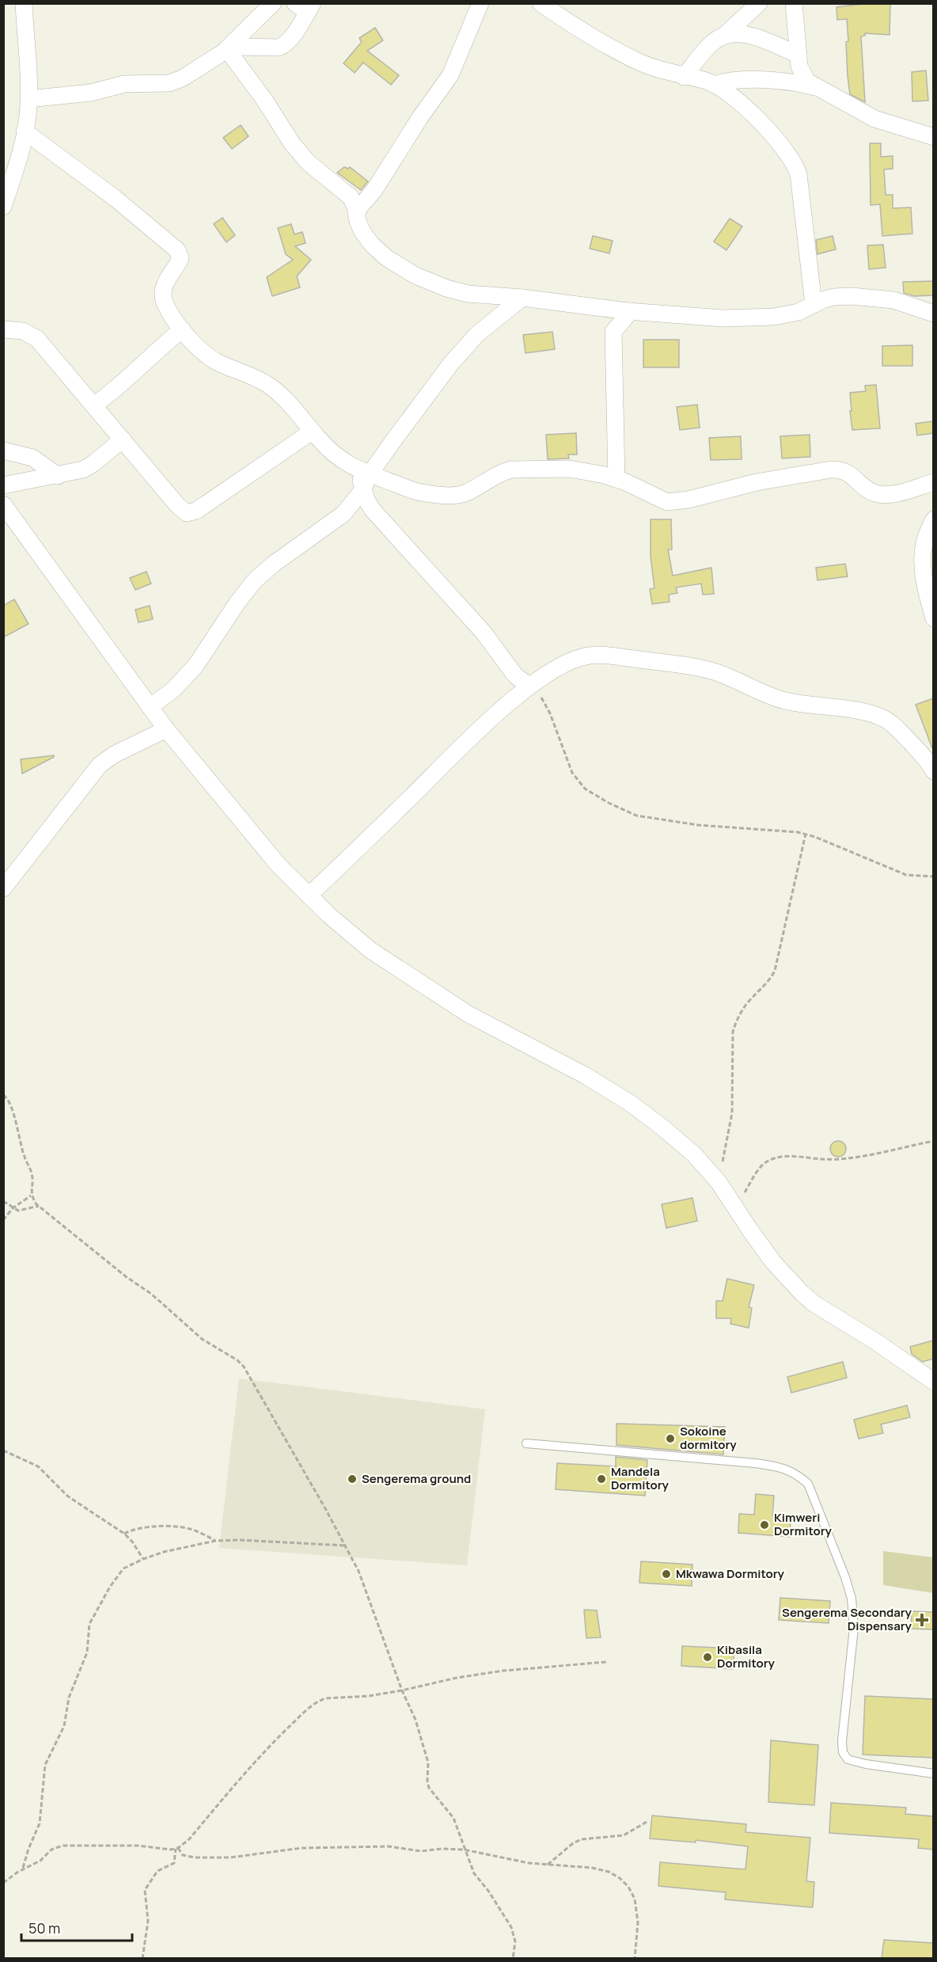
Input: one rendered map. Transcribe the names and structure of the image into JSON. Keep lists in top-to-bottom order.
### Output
{
  "places": {
    "other": [
      "Sokoine dormitory",
      "Sengerema ground",
      "Mandela Dormitory",
      "Kimweri Dormitory",
      "Mkwawa Dormitory",
      "Kibasila Dormitory"
    ],
    "health": ["Sengerema Secondary Dispensary"]
  },
  "scale_bar": "50 m"
}
